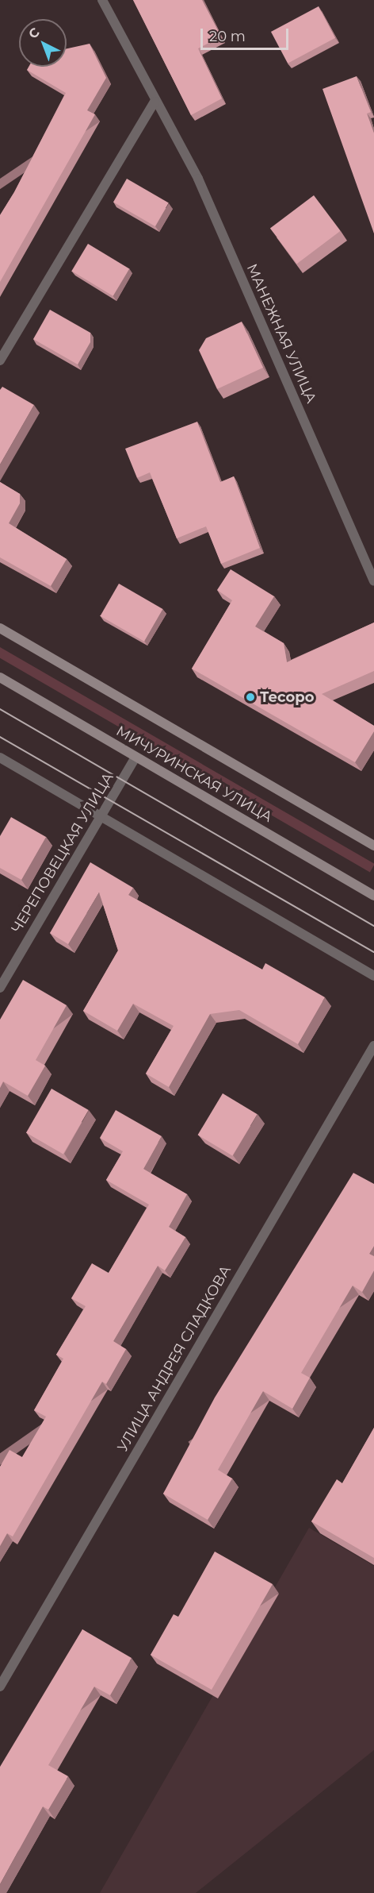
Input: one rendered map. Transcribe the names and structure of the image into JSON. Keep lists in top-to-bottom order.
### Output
{
  "streets": {
    "main road": ["МИЧУРИНСКАЯ УЛИЦА"],
    "street": ["МАНЕЖНАЯ УЛИЦА", "ЧЕРЕПОВЕЦКАЯ УЛИЦА", "УЛИЦА АНДРЕЯ СЛАДКОВА"]
  },
  "crossings": [
    ["МИЧУРИНСКАЯ УЛИЦА", "ЧЕРЕПОВЕЦКАЯ УЛИЦА"]
  ],
  "places": ["Тесоро"],
  "scale_bar": "20 m",
  "north": "top left"
}
